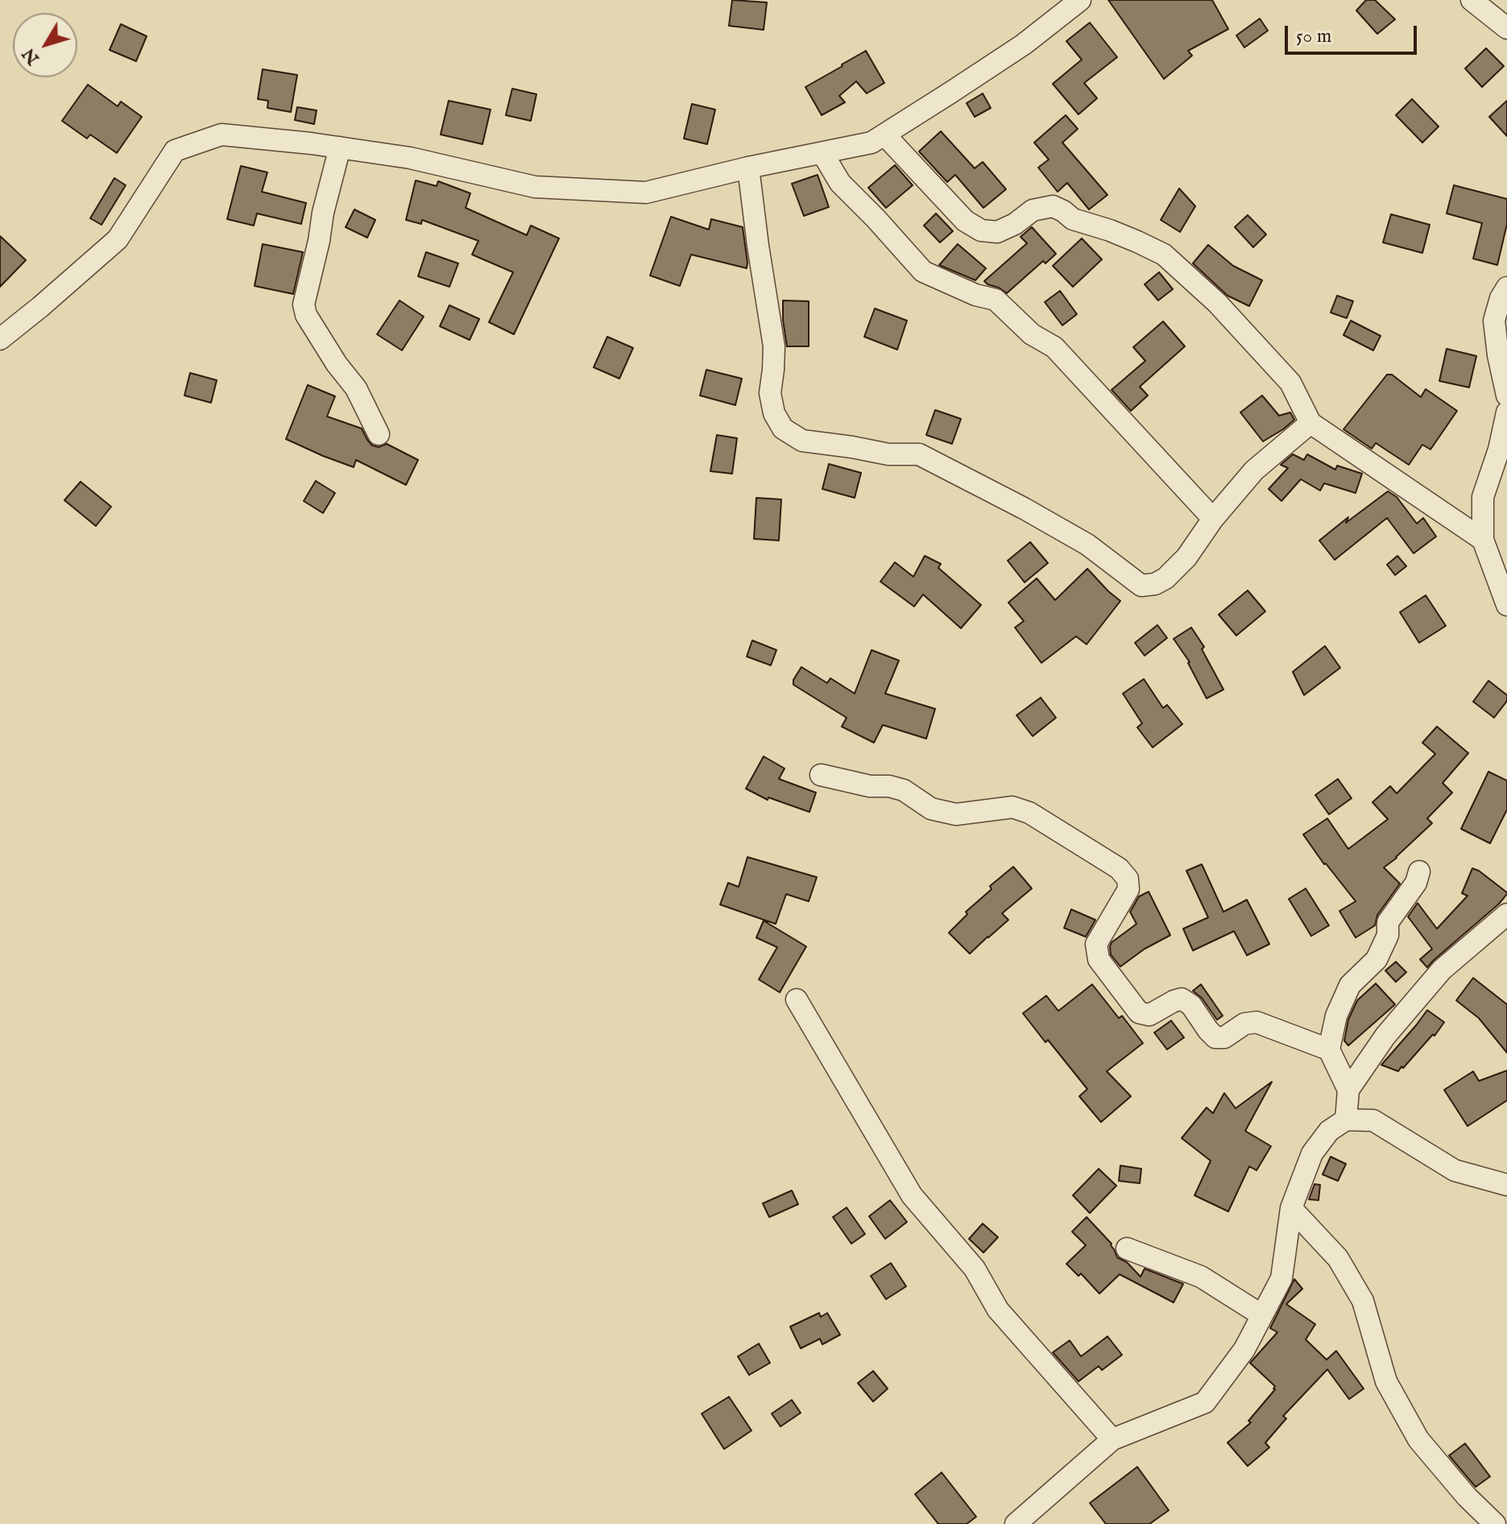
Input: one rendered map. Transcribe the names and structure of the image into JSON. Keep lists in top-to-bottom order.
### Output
{
  "scale_bar": "50 m",
  "north": "bottom left"
}
